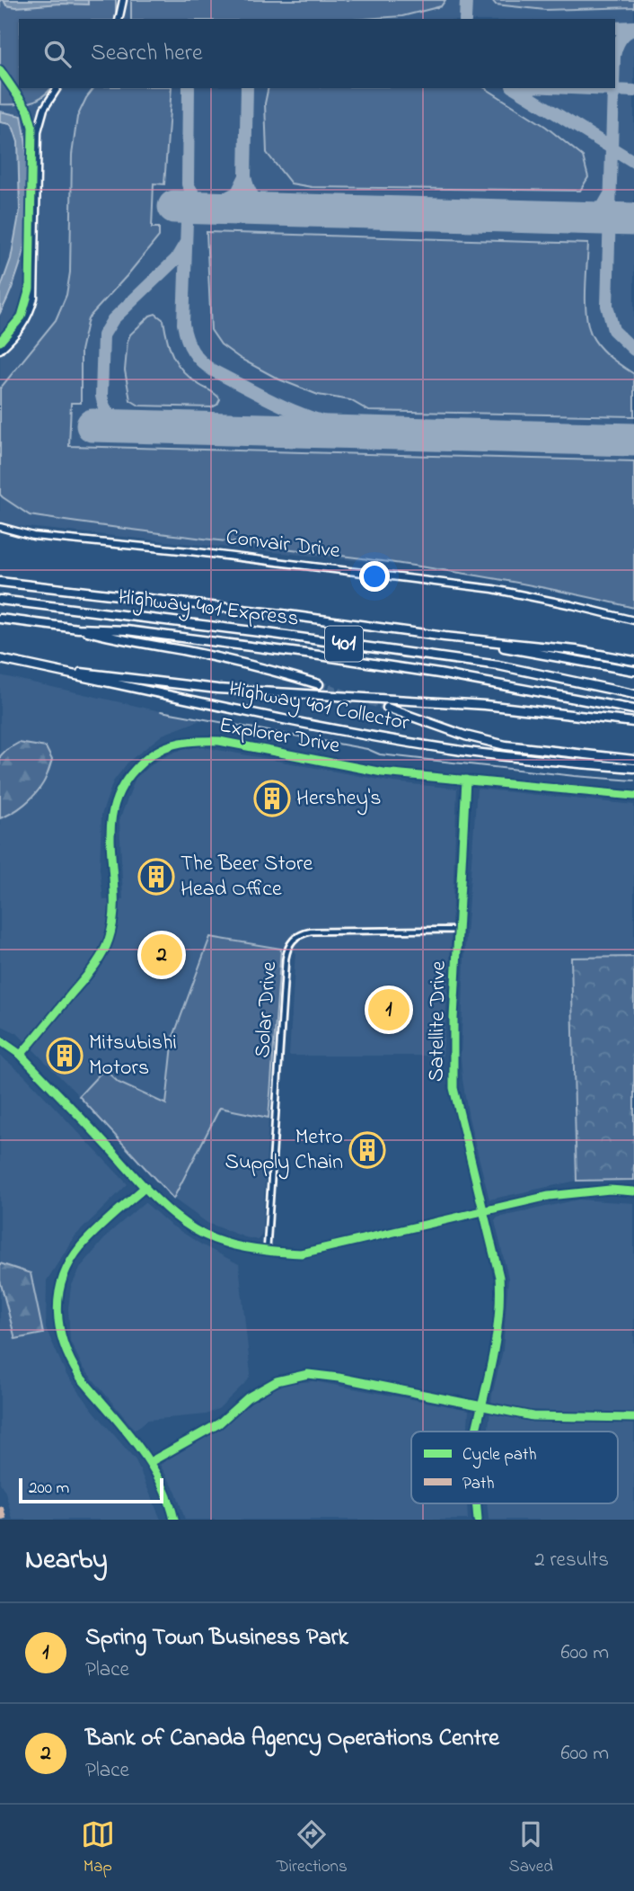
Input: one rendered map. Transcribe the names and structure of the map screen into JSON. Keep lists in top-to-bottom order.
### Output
{
  "streets": {
    "highway": ["Highway 401 Express", "401", "Highway 401 Collector"],
    "street": [
      "Convair Drive",
      "Explorer Drive",
      "Solar Drive",
      "Satellite Drive"
    ]
  },
  "crossings": [
    ["Explorer Drive", "Satellite Drive"],
    ["Solar Drive", "Satellite Drive"]
  ],
  "places": {
    "building": [
      "Hershey's",
      "The Beer Store Head Office",
      "Mitsubishi Motors",
      "Metro Supply Chain"
    ]
  },
  "legend": ["Cycle path", "Path"],
  "scale_bar": "200 m",
  "page": {
    "search": "Search here",
    "pins": ["2", "1"],
    "scale": "200 m",
    "heading": ["Nearby", "2 results"],
    "list": [
      {
        "mark": "1",
        "name": "Spring Town Business Park",
        "note": "Place",
        "value": "600 m"
      },
      {
        "mark": "2",
        "name": "Bank of Canada Agency Operations Centre",
        "note": "Place",
        "value": "600 m"
      }
    ],
    "nav": ["Map", "Directions", "Saved"]
  }
}
